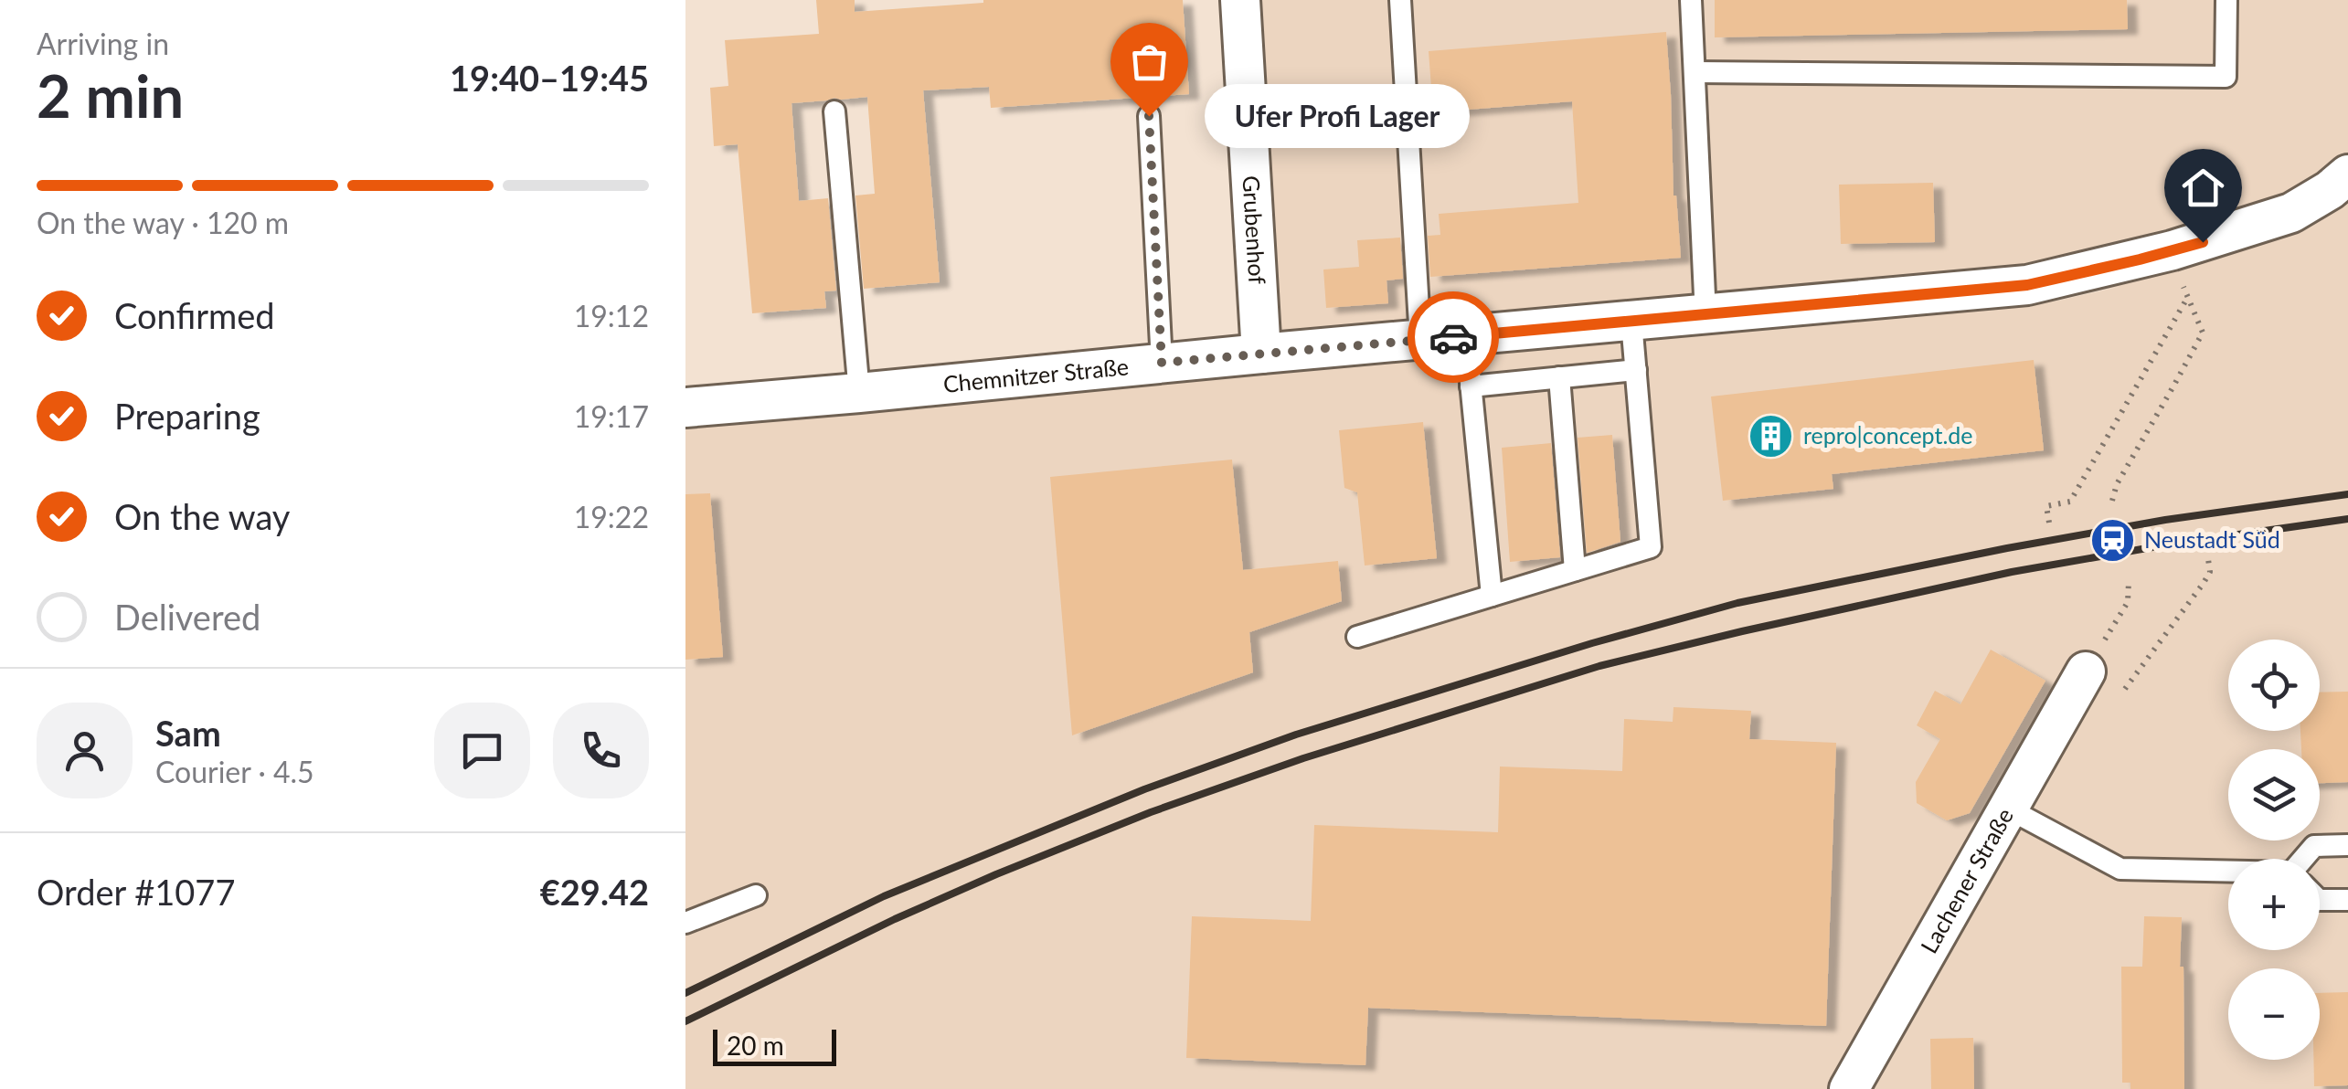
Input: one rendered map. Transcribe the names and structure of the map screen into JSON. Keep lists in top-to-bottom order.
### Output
{
  "streets": {
    "street": ["Grubenhof", "Chemnitzer Straße", "Lachener Straße"]
  },
  "crossings": [
    ["Grubenhof", "Chemnitzer Straße"]
  ],
  "places": {
    "other": ["Ufer Profi Lager"],
    "building": ["repro|concept.de"],
    "station": ["Neustadt Süd"]
  },
  "scale_bar": "20 m",
  "page": {
    "heading": ["2 min", "Arriving in", "19:40–19:45"],
    "panel": [
      "Sam",
      "Courier · 4.5",
      "Order #1077",
      "€29.42"
    ],
    "bubble": "Ufer Profi Lager",
    "bar": "On the way · 120 m",
    "list": [
      ["Confirmed", "19:12"],
      ["Preparing", "19:17"],
      ["On the way", "19:22"],
      "Delivered"
    ],
    "map_buttons": ["+", "−"],
    "scale": "20 m"
  }
}
